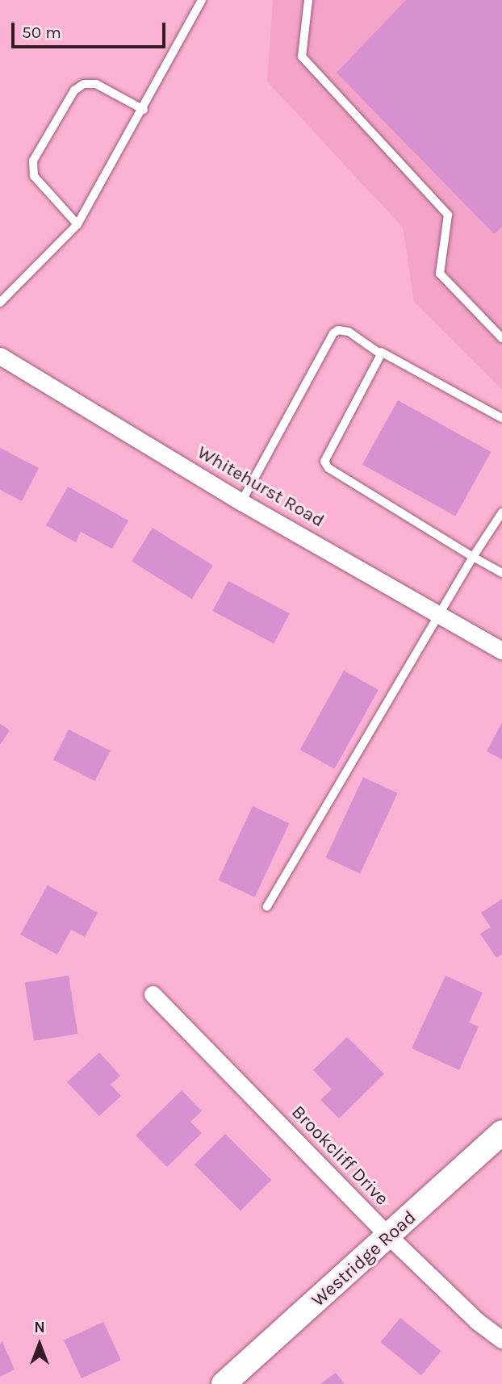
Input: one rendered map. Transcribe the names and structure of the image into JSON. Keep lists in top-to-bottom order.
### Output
{
  "streets": {
    "main road": ["Westridge Road"],
    "street": ["Whitehurst Road", "Brookcliff Drive"]
  },
  "crossings": [
    ["Brookcliff Drive", "Westridge Road"]
  ],
  "scale_bar": "50 m",
  "north": "top"
}
